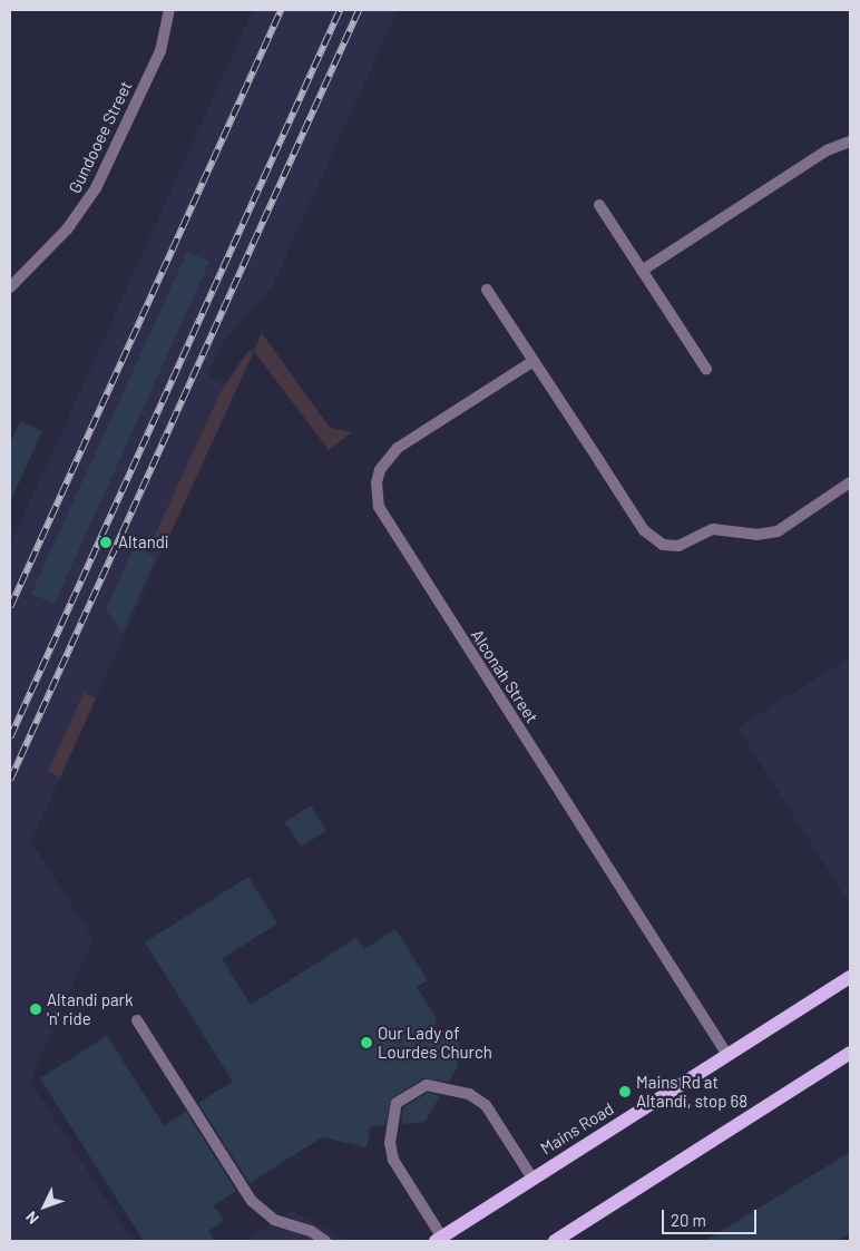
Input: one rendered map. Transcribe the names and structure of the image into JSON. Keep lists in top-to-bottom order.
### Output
{
  "streets": {
    "main road": ["Mains Road"],
    "street": ["Gundooee Street", "Alconah Street"]
  },
  "crossings": [
    ["Alconah Street", "Mains Road"]
  ],
  "places": [
    "Altandi",
    "Altandi park 'n' ride",
    "Our Lady of Lourdes Church",
    "Mains Rd at Altandi, stop 68"
  ],
  "scale_bar": "20 m",
  "north": "bottom left"
}
